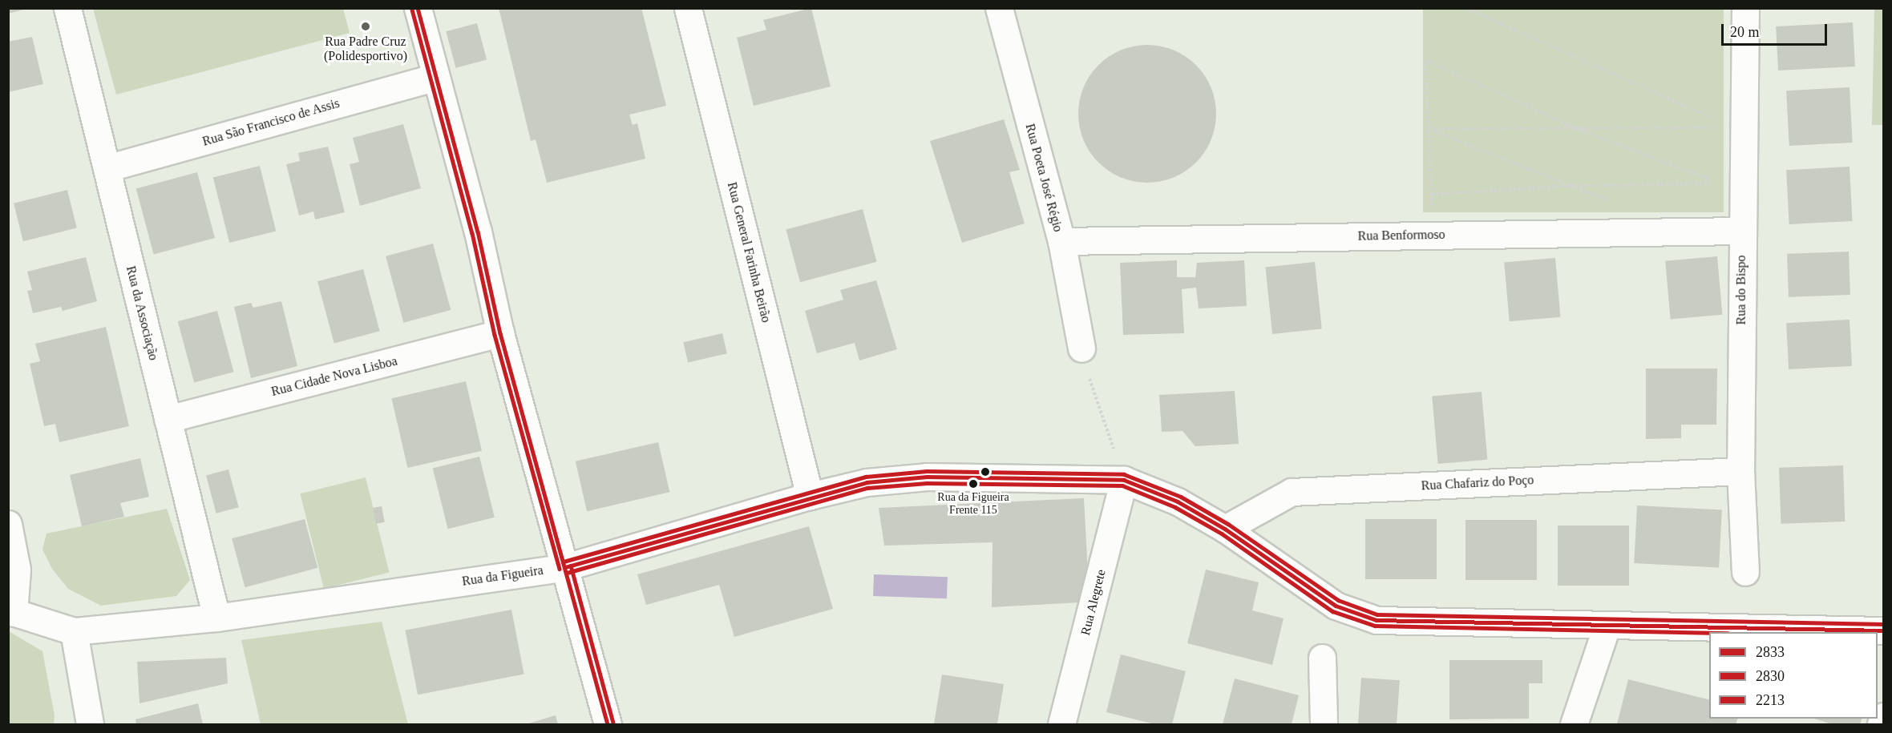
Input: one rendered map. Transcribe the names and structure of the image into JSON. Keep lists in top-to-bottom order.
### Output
{
  "streets": {
    "street": [
      "Rua São Francisco de Assis",
      "Rua Poeta José Régio",
      "Rua Benformoso",
      "Rua General Farinha Beirão",
      "Rua do Bispo",
      "Rua da Associação",
      "Rua Cidade Nova Lisboa",
      "Rua Chafariz do Poço",
      "Rua da Figueira",
      "Rua Alegrete"
    ]
  },
  "crossings": [
    ["Rua São Francisco de Assis", "Rua da Associação"],
    ["Rua Poeta José Régio", "Rua Benformoso"],
    ["Rua Benformoso", "Rua do Bispo"],
    ["Rua General Farinha Beirão", "Rua da Figueira"],
    ["Rua do Bispo", "Rua Chafariz do Poço"],
    ["Rua da Associação", "Rua Cidade Nova Lisboa"],
    ["Rua da Associação", "Rua da Figueira"],
    ["Rua da Figueira", "Rua Alegrete"]
  ],
  "places": ["Rua Padre Cruz (Polidesportivo)", "Rua da Figueira Frente 115"],
  "lines": ["transit line 2833", "transit line 2830", "transit line 2213"],
  "legend": ["2833", "2830", "2213"],
  "scale_bar": "20 m"
}
